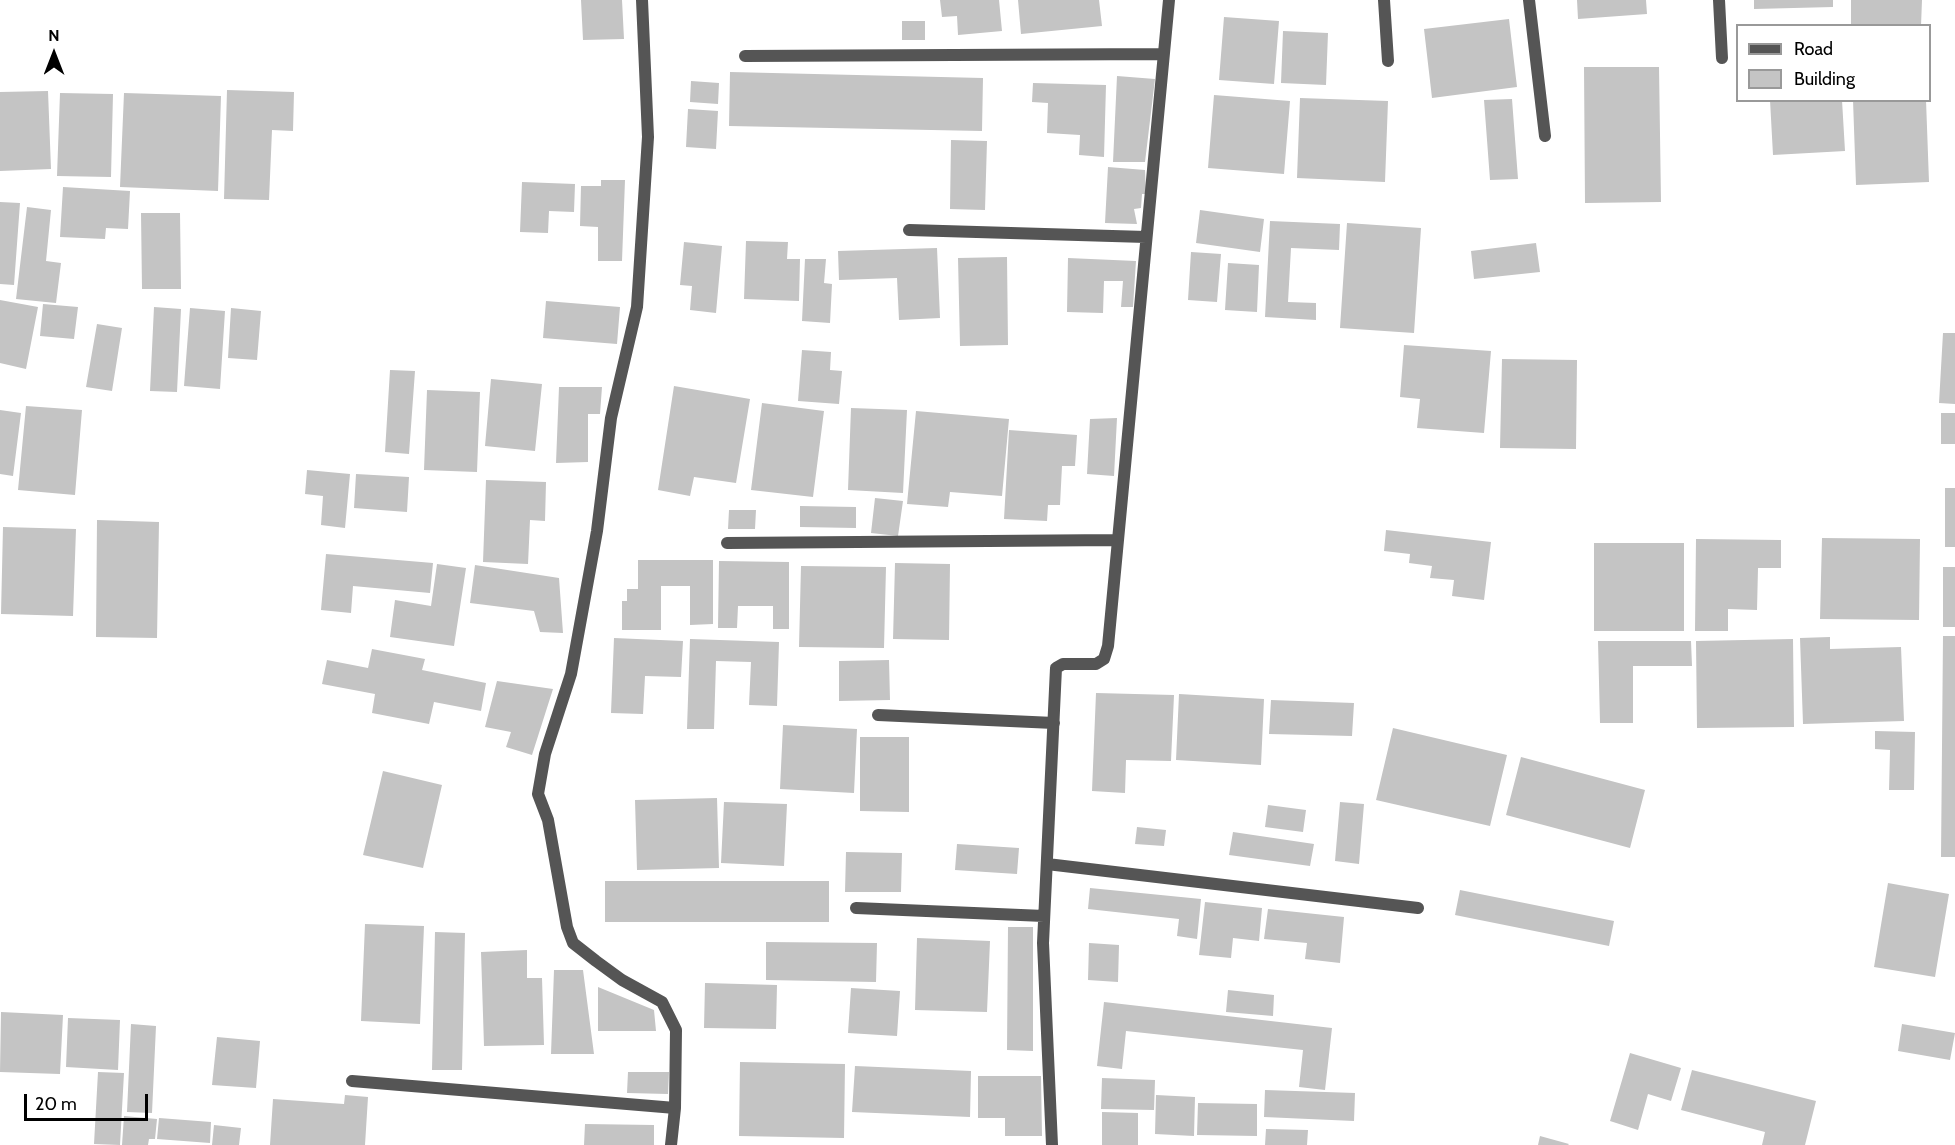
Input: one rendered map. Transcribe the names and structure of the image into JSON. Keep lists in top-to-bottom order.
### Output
{
  "legend": ["Road", "Building"],
  "scale_bar": "20 m",
  "north": "top"
}
